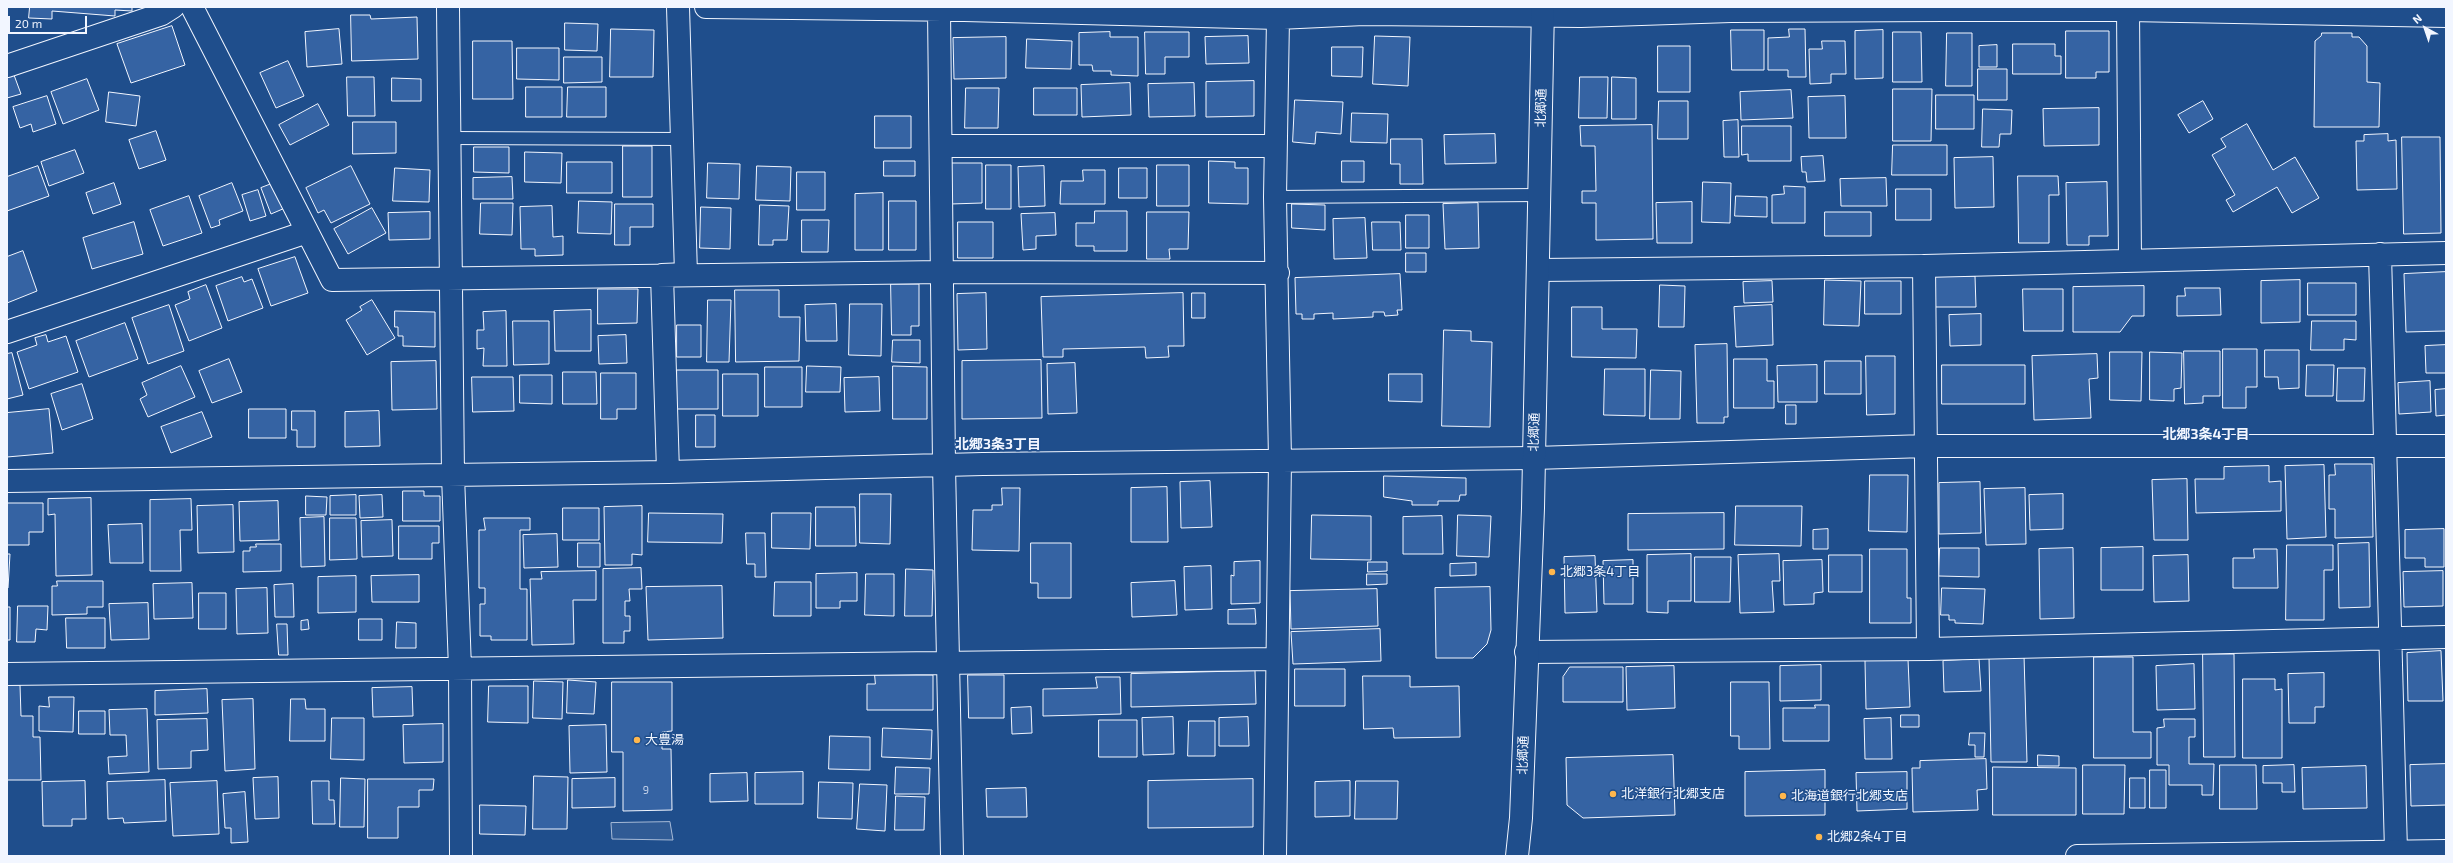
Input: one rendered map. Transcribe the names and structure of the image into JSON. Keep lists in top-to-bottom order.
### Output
{
  "streets": {
    "street": ["北郷通"]
  },
  "districts": ["北郷3条4丁目", "北郷3条3丁目"],
  "places": [
    "北郷3条4丁目",
    "大豊湯",
    "北洋銀行北郷支店",
    "北海道銀行北郷支店",
    "北郷2条4丁目"
  ],
  "house_numbers": ["9"],
  "scale_bar": "20 m",
  "north": "top left"
}
